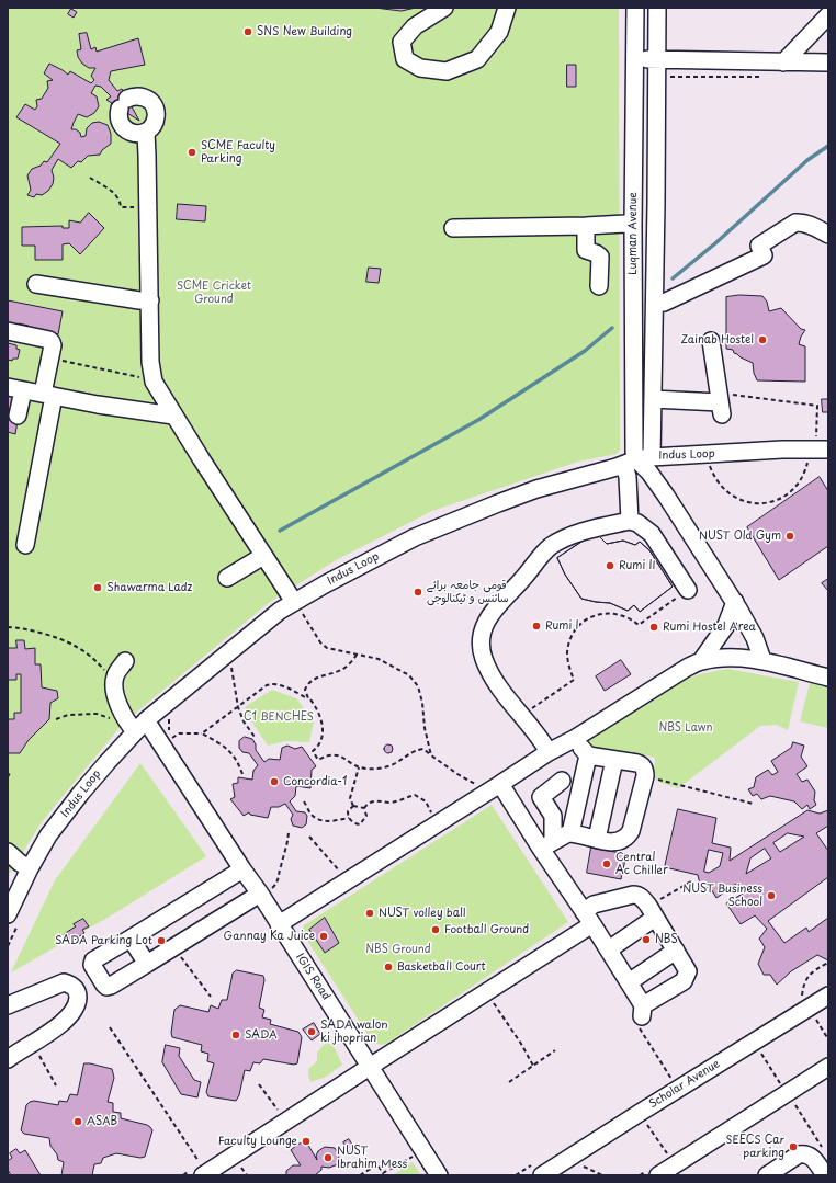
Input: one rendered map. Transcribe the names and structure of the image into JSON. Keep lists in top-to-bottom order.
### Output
{
  "streets": {
    "street": [
      "Luqman Avenue",
      "Indus Loop",
      "IGIS Road",
      "Scholar Avenue"
    ]
  },
  "crossings": [
    ["Luqman Avenue", "Indus Loop"],
    ["Indus Loop", "IGIS Road"]
  ],
  "parks": [
    "SCME Cricket Ground",
    "C1 BENCHES",
    "NBS Lawn",
    "NBS Ground"
  ],
  "places": [
    "SNS New Building",
    "SCME Faculty Parking",
    "Zainab Hostel",
    "NUST Old Gym",
    "Rumi II",
    "Shawarma Ladz",
    "قومی جامعہ برائے سائنس و ٹیکنالوجی",
    "Rumi I",
    "Rumi Hostel Area",
    "Concordia-1",
    "Central Ac Chiller",
    "NUST Business School",
    "NUST volley ball",
    "Football Ground",
    "Gannay Ka Juice",
    "NBS",
    "SADA Parking Lot",
    "Basketball Court",
    "SADA walon ki jhoprian",
    "SADA",
    "ASAB",
    "Faculty Lounge",
    "SEECS Car parking",
    "NUST Ibrahim Mess"
  ]
}
